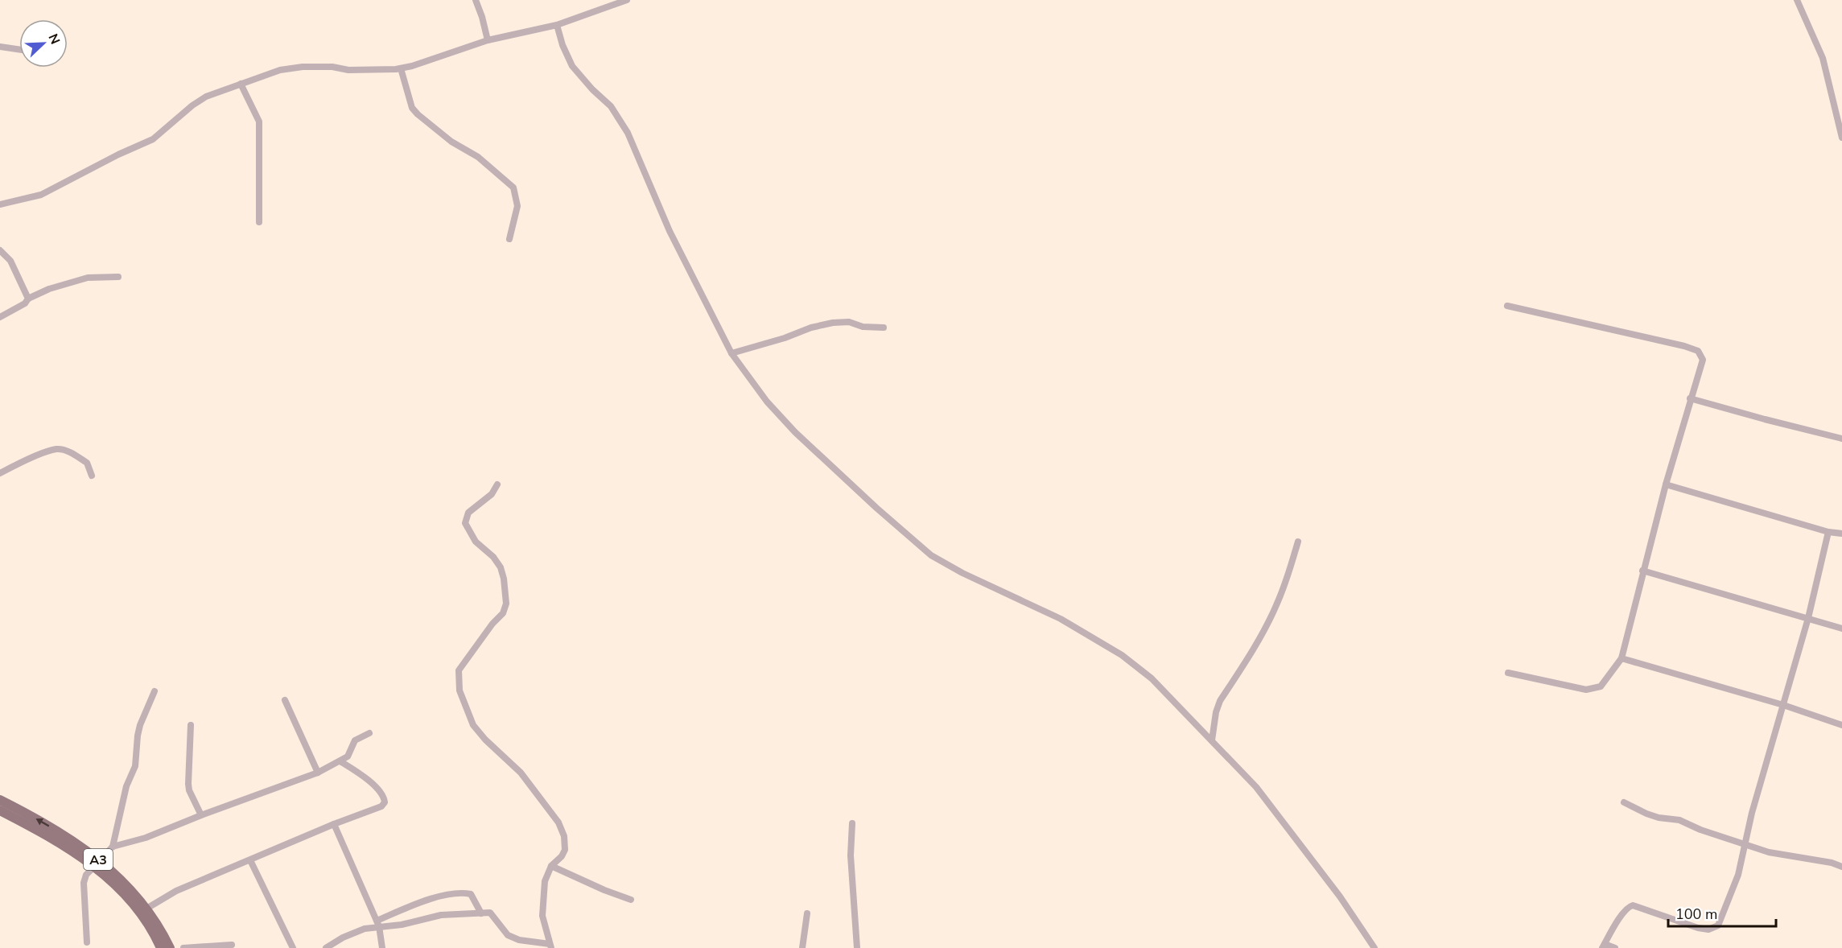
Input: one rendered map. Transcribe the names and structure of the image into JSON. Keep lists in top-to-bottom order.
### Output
{
  "streets": {
    "main road": ["A3"]
  },
  "scale_bar": "100 m",
  "north": "top right"
}
